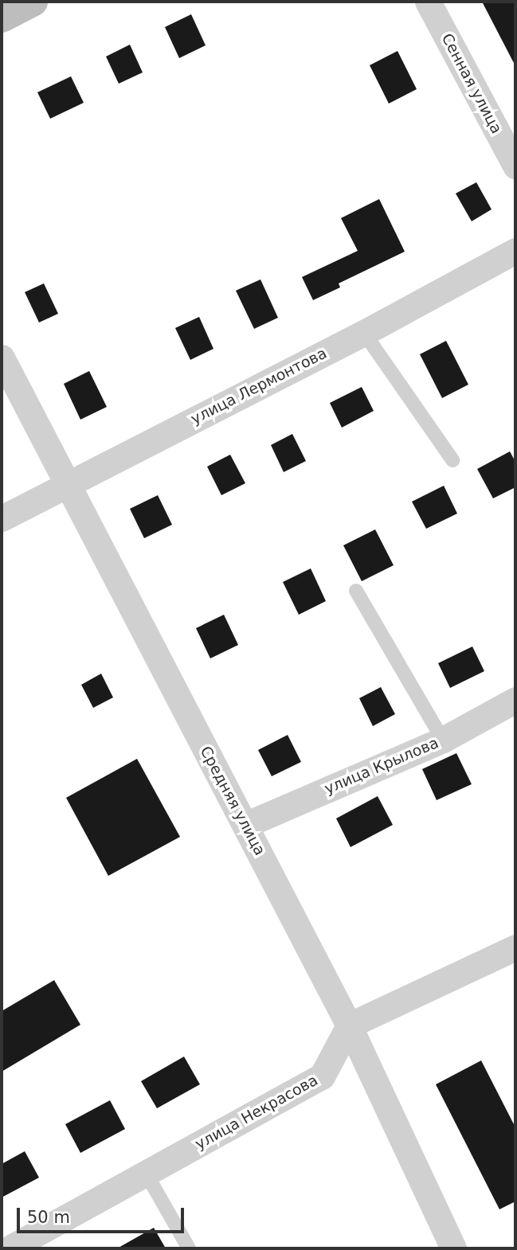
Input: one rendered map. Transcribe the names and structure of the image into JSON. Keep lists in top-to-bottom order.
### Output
{
  "streets": {
    "street": [
      "Сенная улица",
      "улица Лермонтова",
      "улица Крылова",
      "Средняя улица",
      "улица Некрасова"
    ]
  },
  "crossings": [
    ["улица Лермонтова", "Средняя улица"],
    ["улица Крылова", "Средняя улица"],
    ["Средняя улица", "улица Некрасова"]
  ],
  "scale_bar": "50 m"
}
